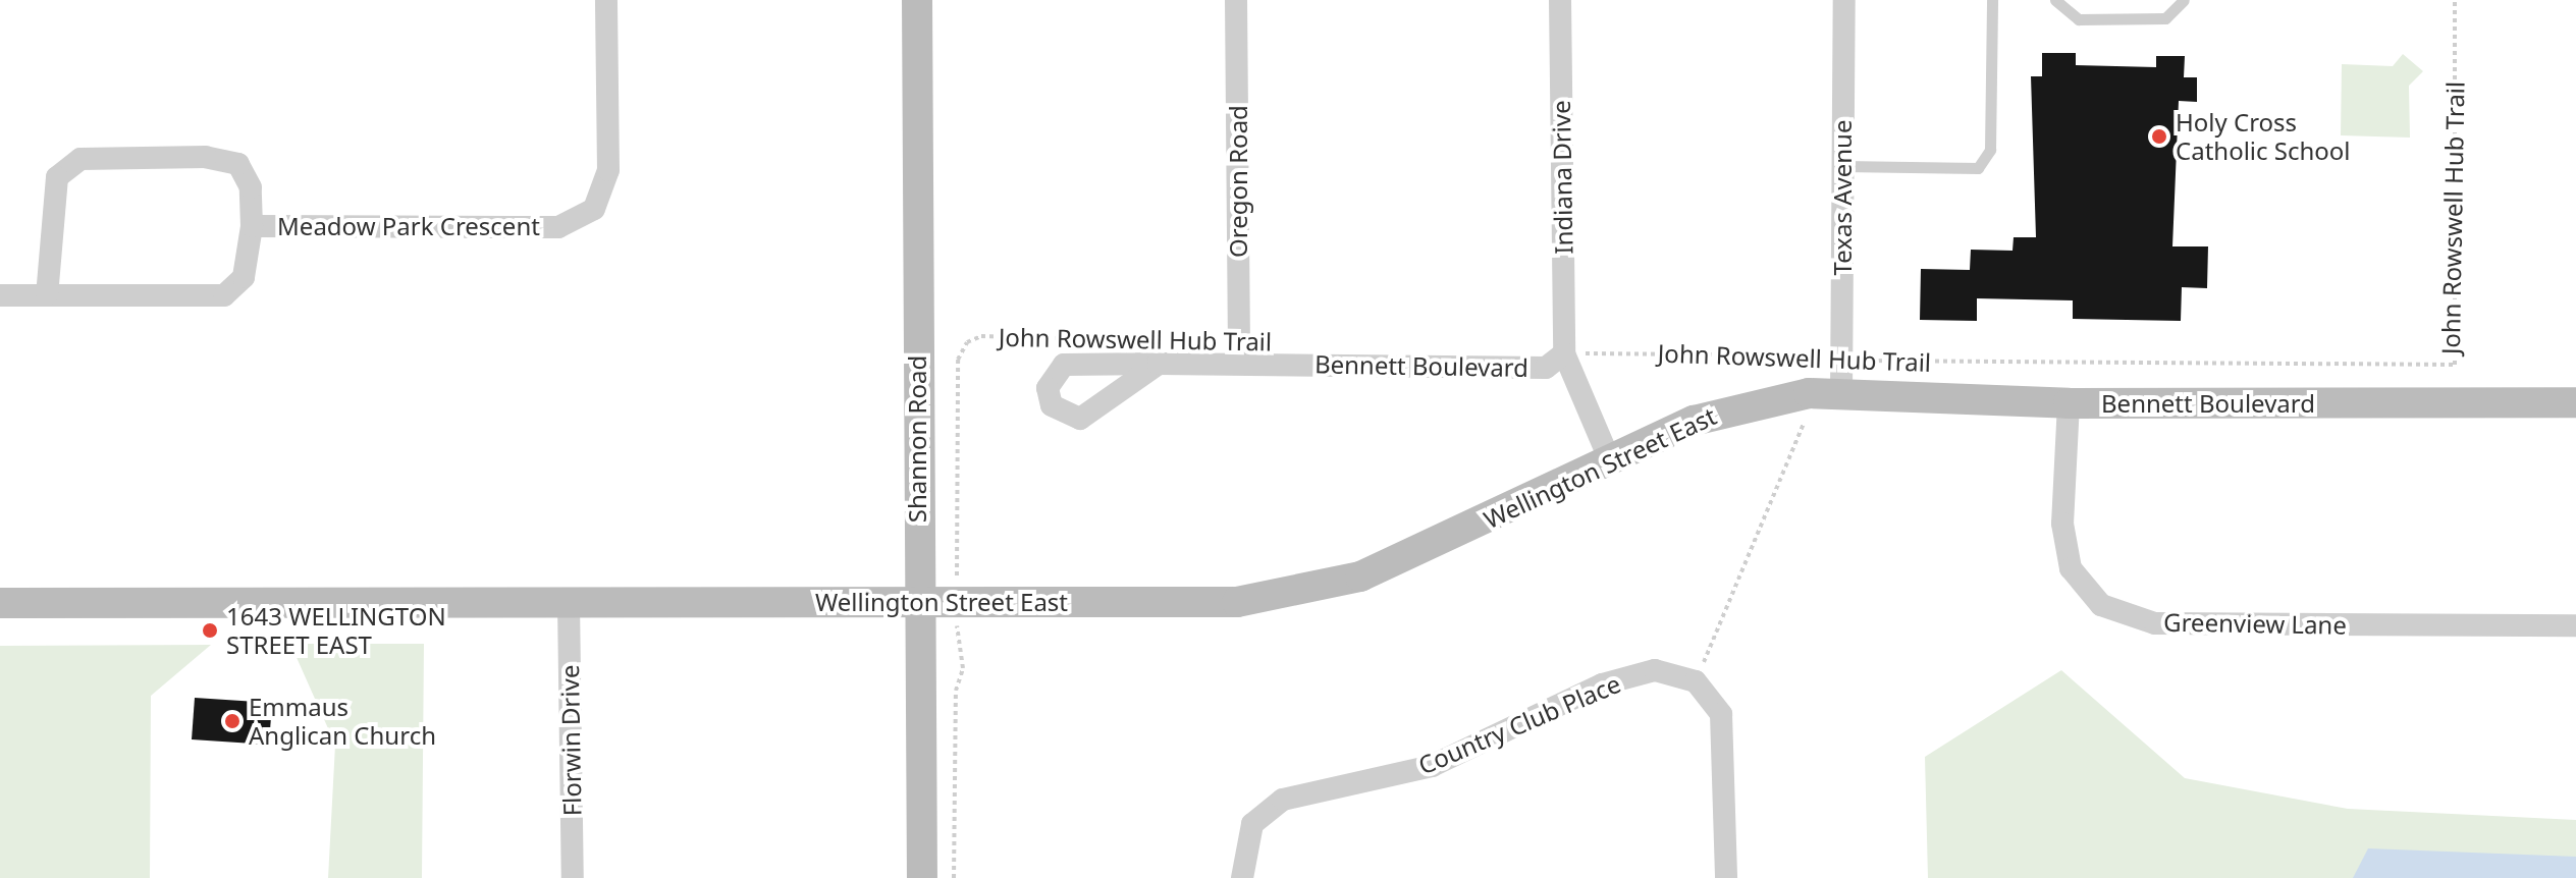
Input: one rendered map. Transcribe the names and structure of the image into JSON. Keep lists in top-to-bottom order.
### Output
{
  "streets": {
    "main road": ["Bennett Boulevard", "Shannon Road", "Wellington Street East"],
    "street": [
      "Indiana Drive",
      "Oregon Road",
      "Texas Avenue",
      "Meadow Park Crescent",
      "Greenview Lane",
      "Country Club Place",
      "Florwin Drive"
    ],
    "path": ["John Rowswell Hub Trail"]
  },
  "crossings": [
    ["Indiana Drive", "John Rowswell Hub Trail"],
    ["Indiana Drive", "Bennett Boulevard"],
    ["Oregon Road", "Bennett Boulevard"],
    ["Texas Avenue", "John Rowswell Hub Trail"],
    ["Texas Avenue", "Bennett Boulevard"],
    ["Texas Avenue", "Wellington Street East"],
    ["John Rowswell Hub Trail", "Bennett Boulevard"],
    ["John Rowswell Hub Trail", "Wellington Street East"],
    ["Bennett Boulevard", "Wellington Street East"],
    ["Bennett Boulevard", "Greenview Lane"],
    ["Shannon Road", "Wellington Street East"],
    ["Wellington Street East", "Florwin Drive"]
  ],
  "places": ["Holy Cross Catholic School", "1643 WELLINGTON STREET EAST", "Emmaus Anglican Church"]
}
